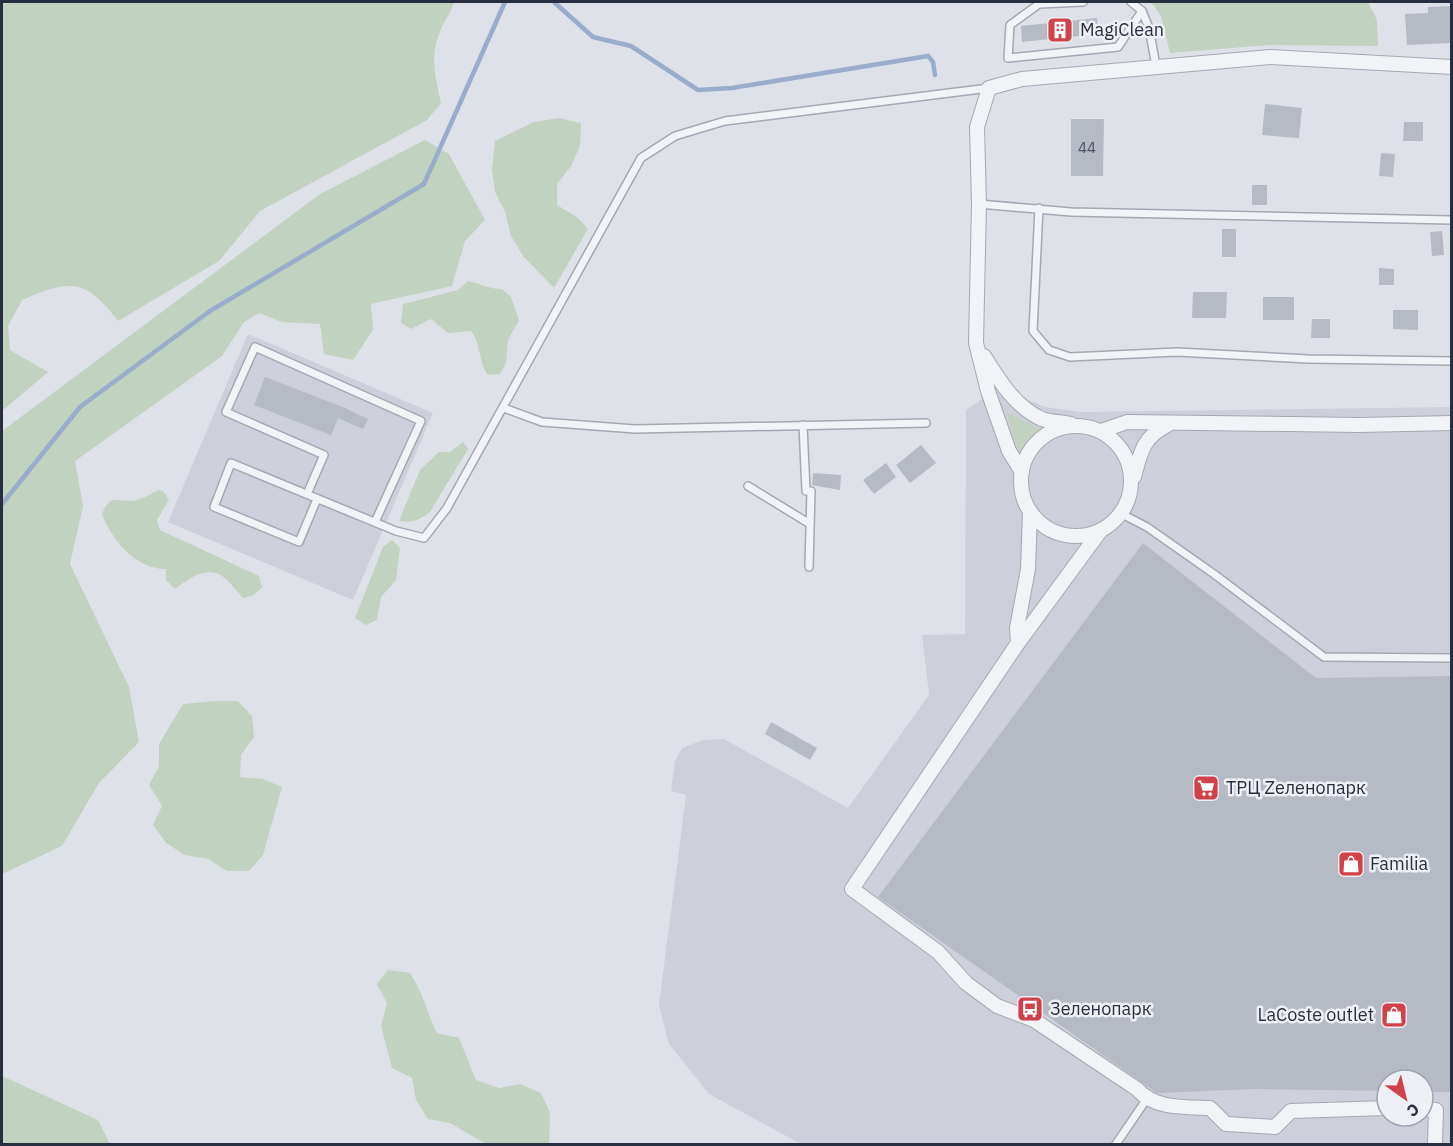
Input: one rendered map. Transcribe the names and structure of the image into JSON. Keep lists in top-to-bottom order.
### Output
{
  "places": {
    "building": ["MagiClean"],
    "supermarket": ["ТРЦ Zеленопарк"],
    "shop": ["Familia", "LaCoste outlet"],
    "bus stop": ["Зеленопарк"]
  },
  "house_numbers": ["44"],
  "north": "bottom right"
}
